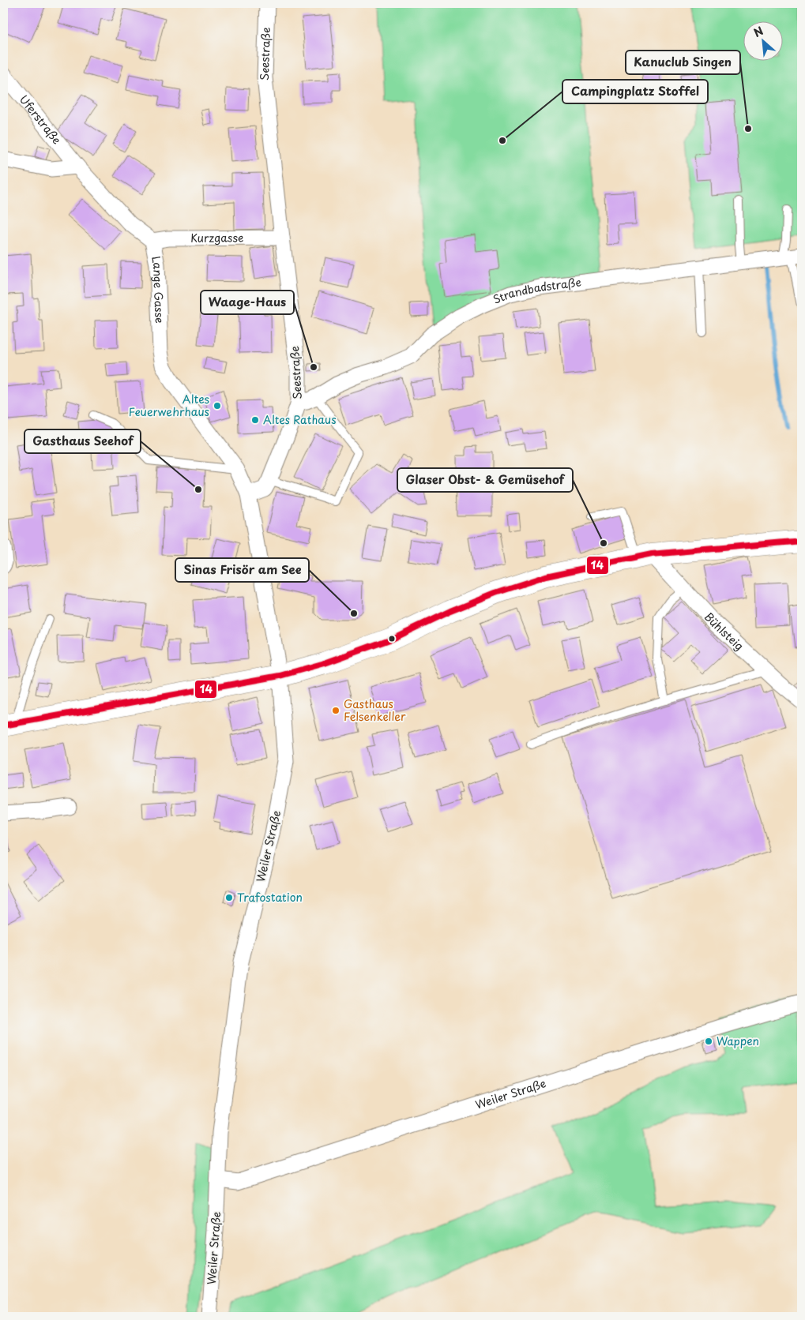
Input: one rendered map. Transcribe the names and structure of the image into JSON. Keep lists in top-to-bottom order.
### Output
{
  "streets": {
    "street": [
      "Seestraße",
      "Uferstraße",
      "Kurzgasse",
      "Lange Gasse",
      "Strandbadstraße",
      "Bühlsteig",
      "Weiler Straße"
    ]
  },
  "crossings": [
    ["Seestraße", "Kurzgasse"],
    ["Seestraße", "Lange Gasse"],
    ["Seestraße", "Strandbadstraße"],
    ["Uferstraße", "Lange Gasse"],
    ["Kurzgasse", "Lange Gasse"]
  ],
  "places": [
    "Kanuclub Singen",
    "Campingplatz Stoffel",
    "Waage-Haus",
    "Altes Feuerwehrhaus",
    "Altes Rathaus",
    "Gasthaus Seehof",
    "Glaser Obst- & Gemüsehof",
    "Sinas Frisör am See",
    "Gasthaus Felsenkeller",
    "Trafostation",
    "Wappen"
  ],
  "lines": ["transit line 14"],
  "north": "top left"
}
